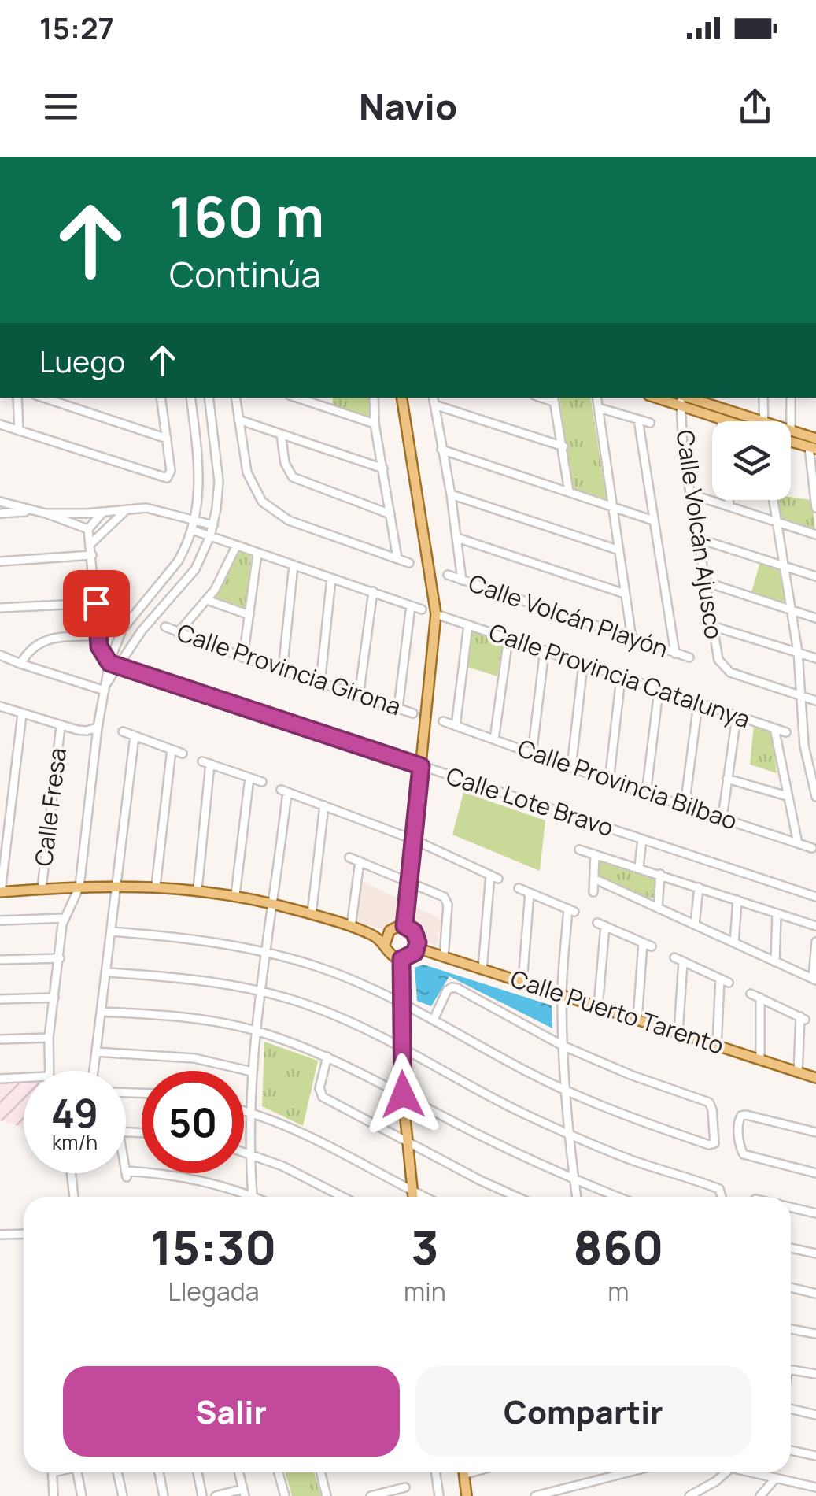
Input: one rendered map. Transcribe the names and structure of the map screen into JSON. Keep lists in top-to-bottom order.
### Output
{
  "streets": {
    "main road": ["Calle Puerto Tarento"],
    "street": [
      "Calle Volcán Ajusco",
      "Calle Volcán Playón",
      "Calle Provincia Girona",
      "Calle Provincia Catalunya",
      "Calle Provincia Bilbao",
      "Calle Lote Bravo",
      "Calle Fresa"
    ]
  },
  "page": {
    "status": "15:27",
    "header": "Navio",
    "turn": ["160 m", "Continúa"],
    "then": "Luego",
    "speed": "49 km/h",
    "limit": "50",
    "eta": [
      "15:30",
      "Llegada",
      "3",
      "min",
      "860",
      "m"
    ],
    "buttons": ["Salir", "Compartir"]
  }
}
